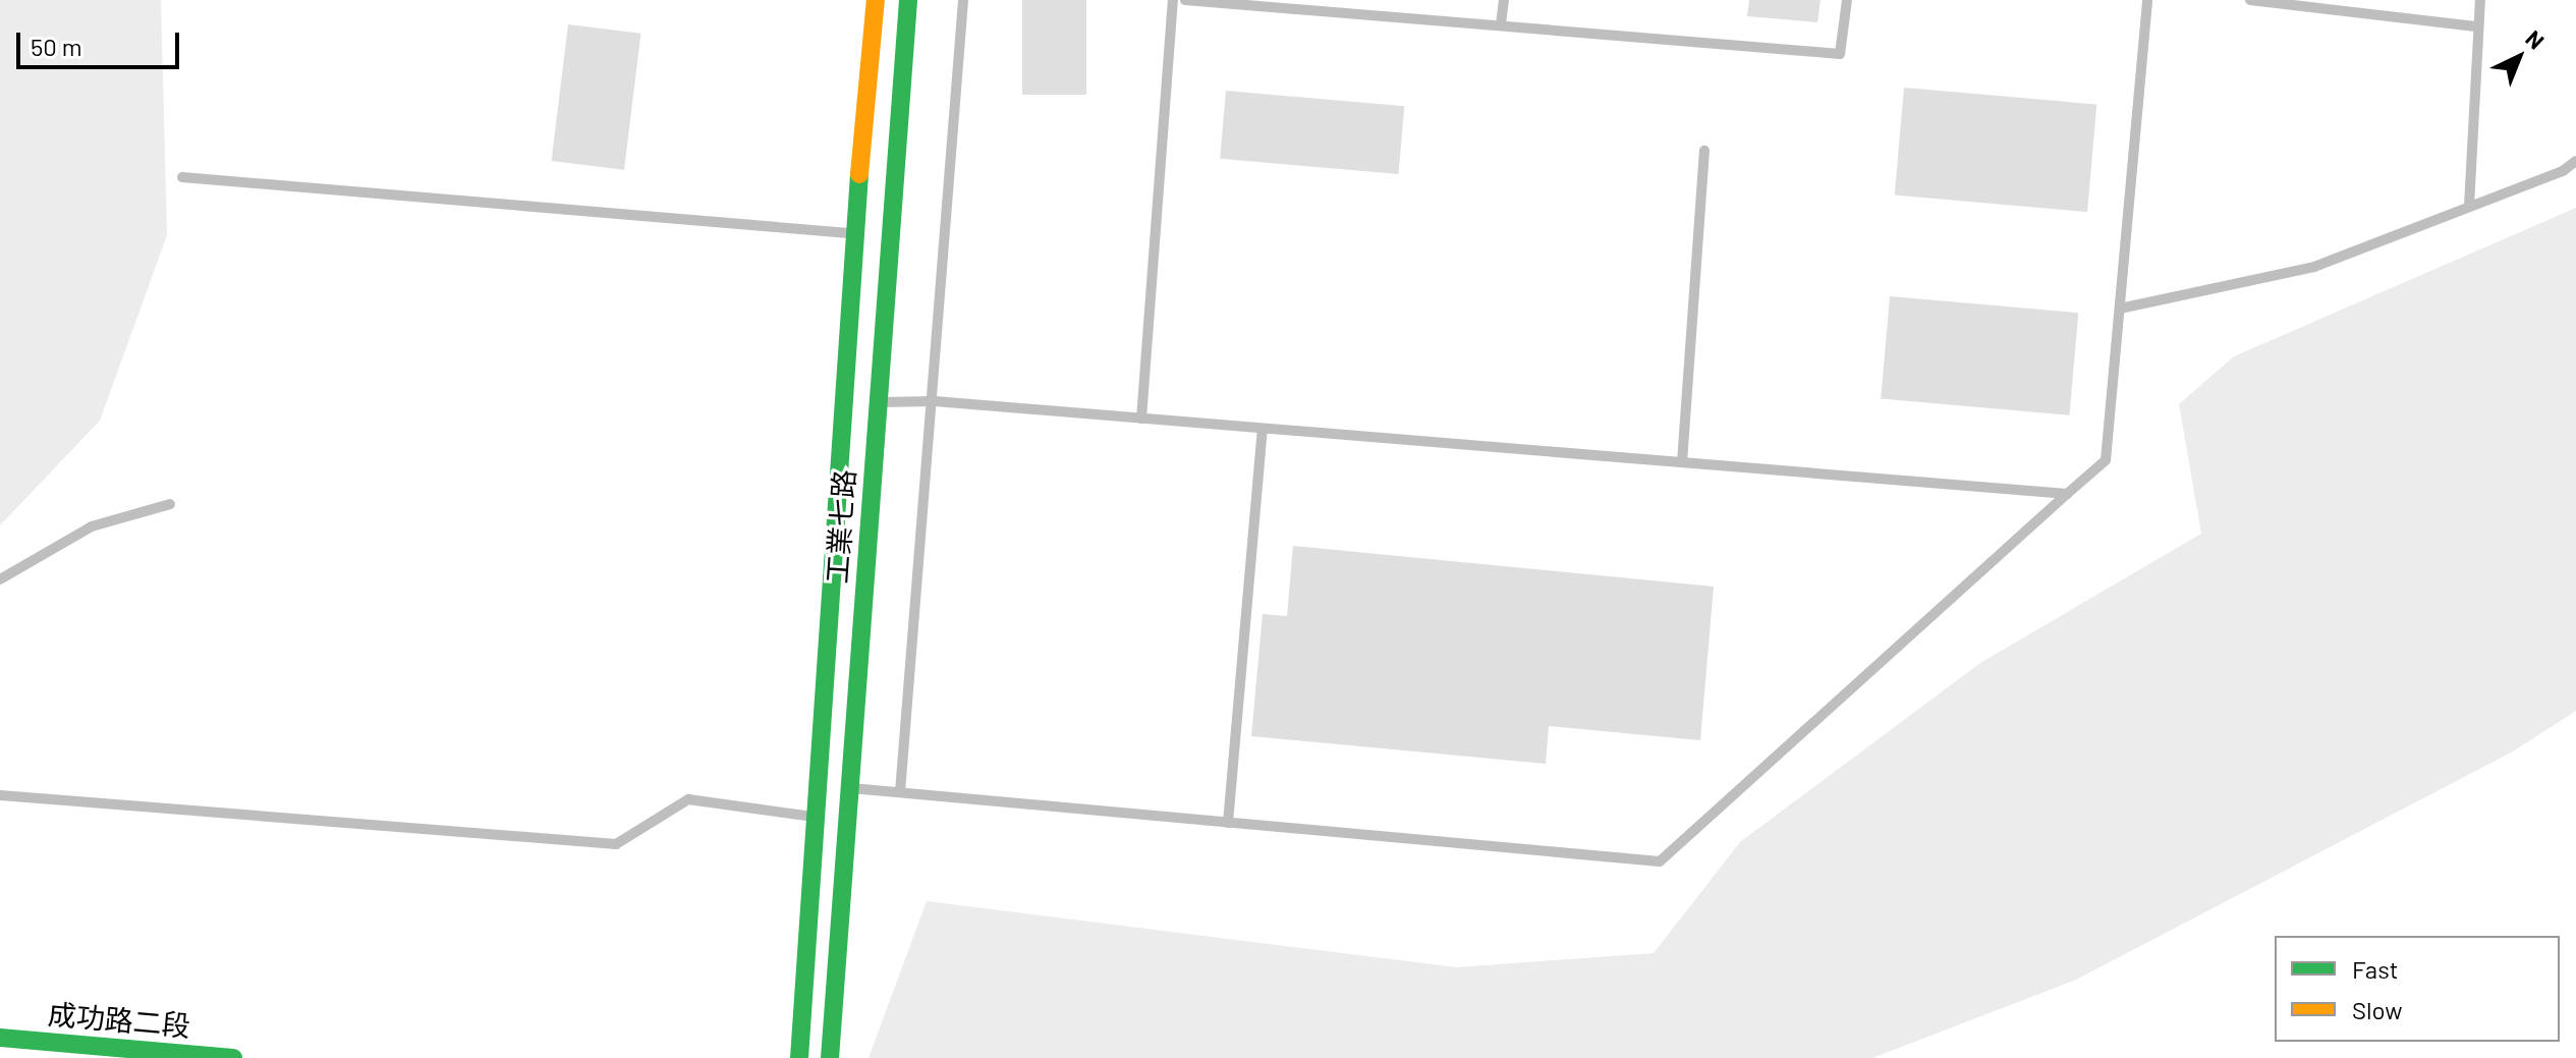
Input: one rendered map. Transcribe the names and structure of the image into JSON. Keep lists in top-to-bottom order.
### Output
{
  "streets": {
    "street": ["工業七路", "成功路二段"]
  },
  "legend": ["Fast", "Slow"],
  "scale_bar": "50 m",
  "north": "top right"
}
